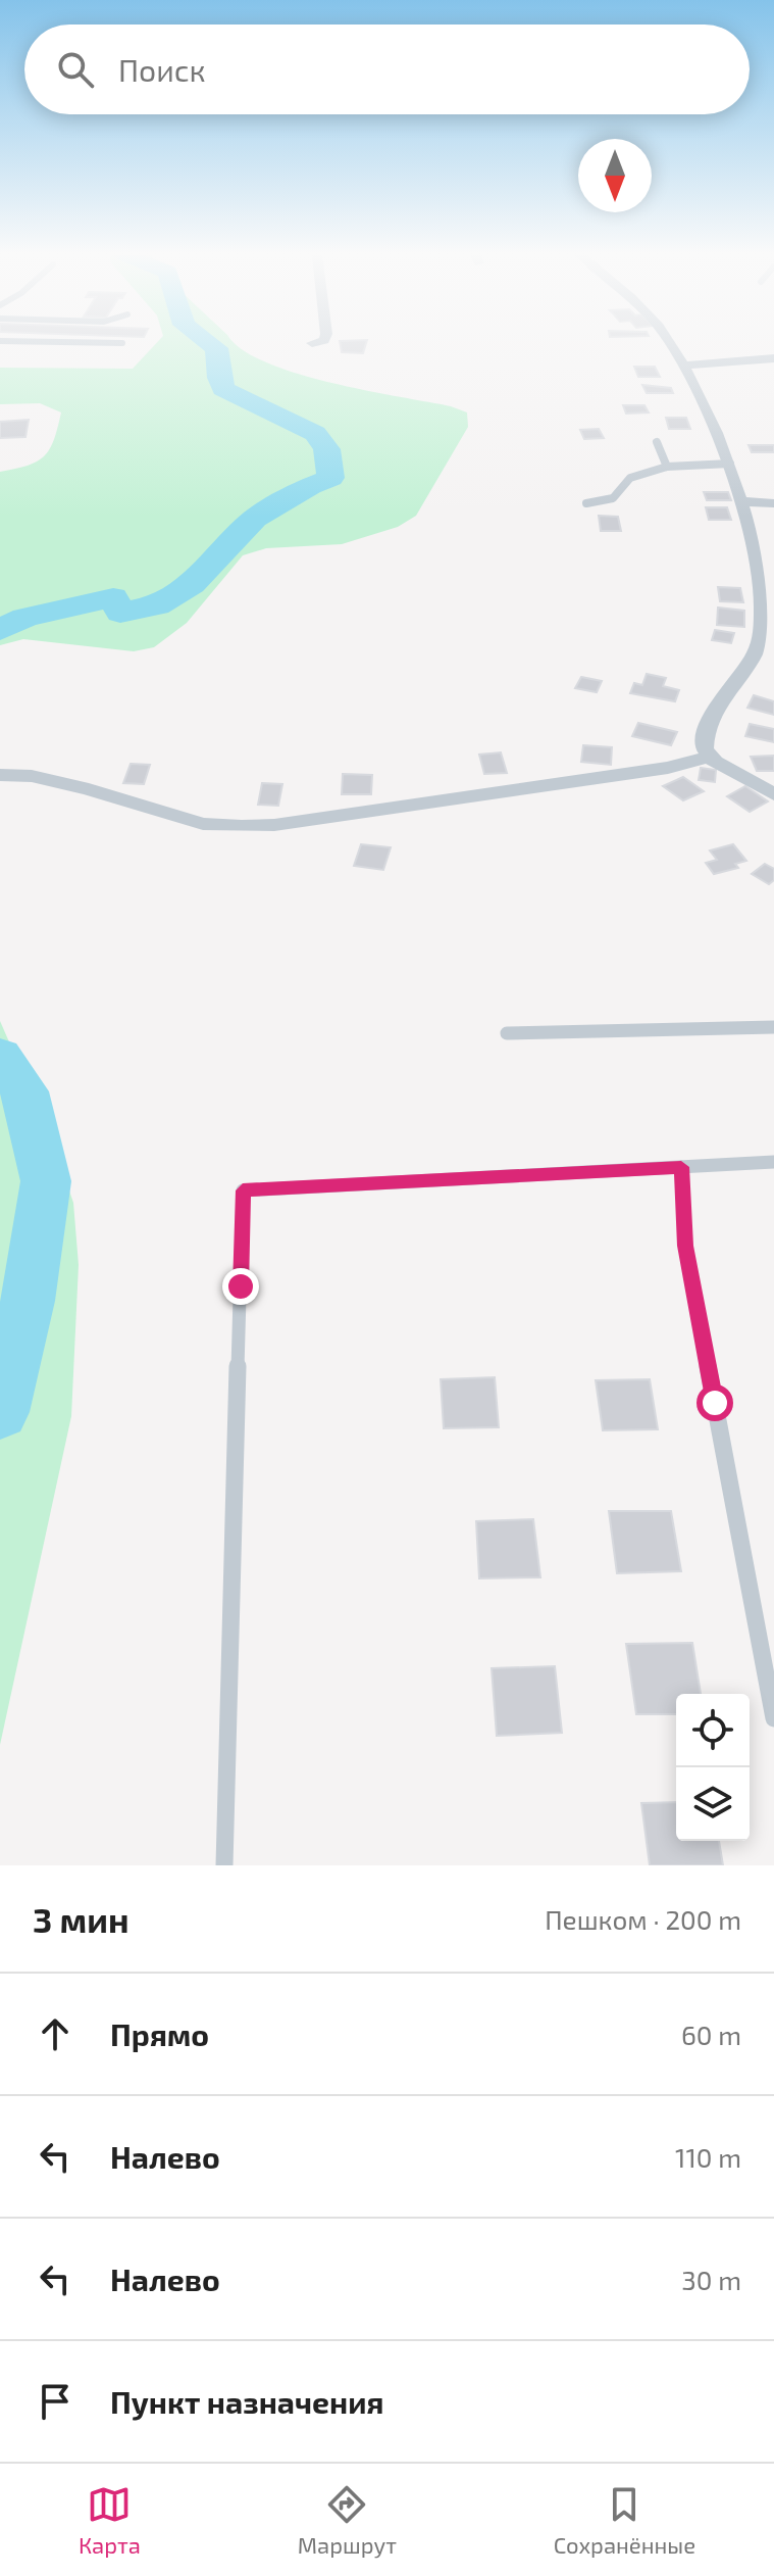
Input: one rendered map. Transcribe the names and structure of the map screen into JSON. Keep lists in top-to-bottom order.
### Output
{
  "north": "bottom",
  "page": {
    "search": "Поиск",
    "heading": ["3 мин", "Пешком · 200 m"],
    "list": [
      ["Прямо", "60 m"],
      ["Налево", "110 m"],
      ["Налево", "30 m"],
      "Пункт назначения"
    ],
    "nav": ["Карта", "Маршрут", "Сохранённые"]
  }
}
